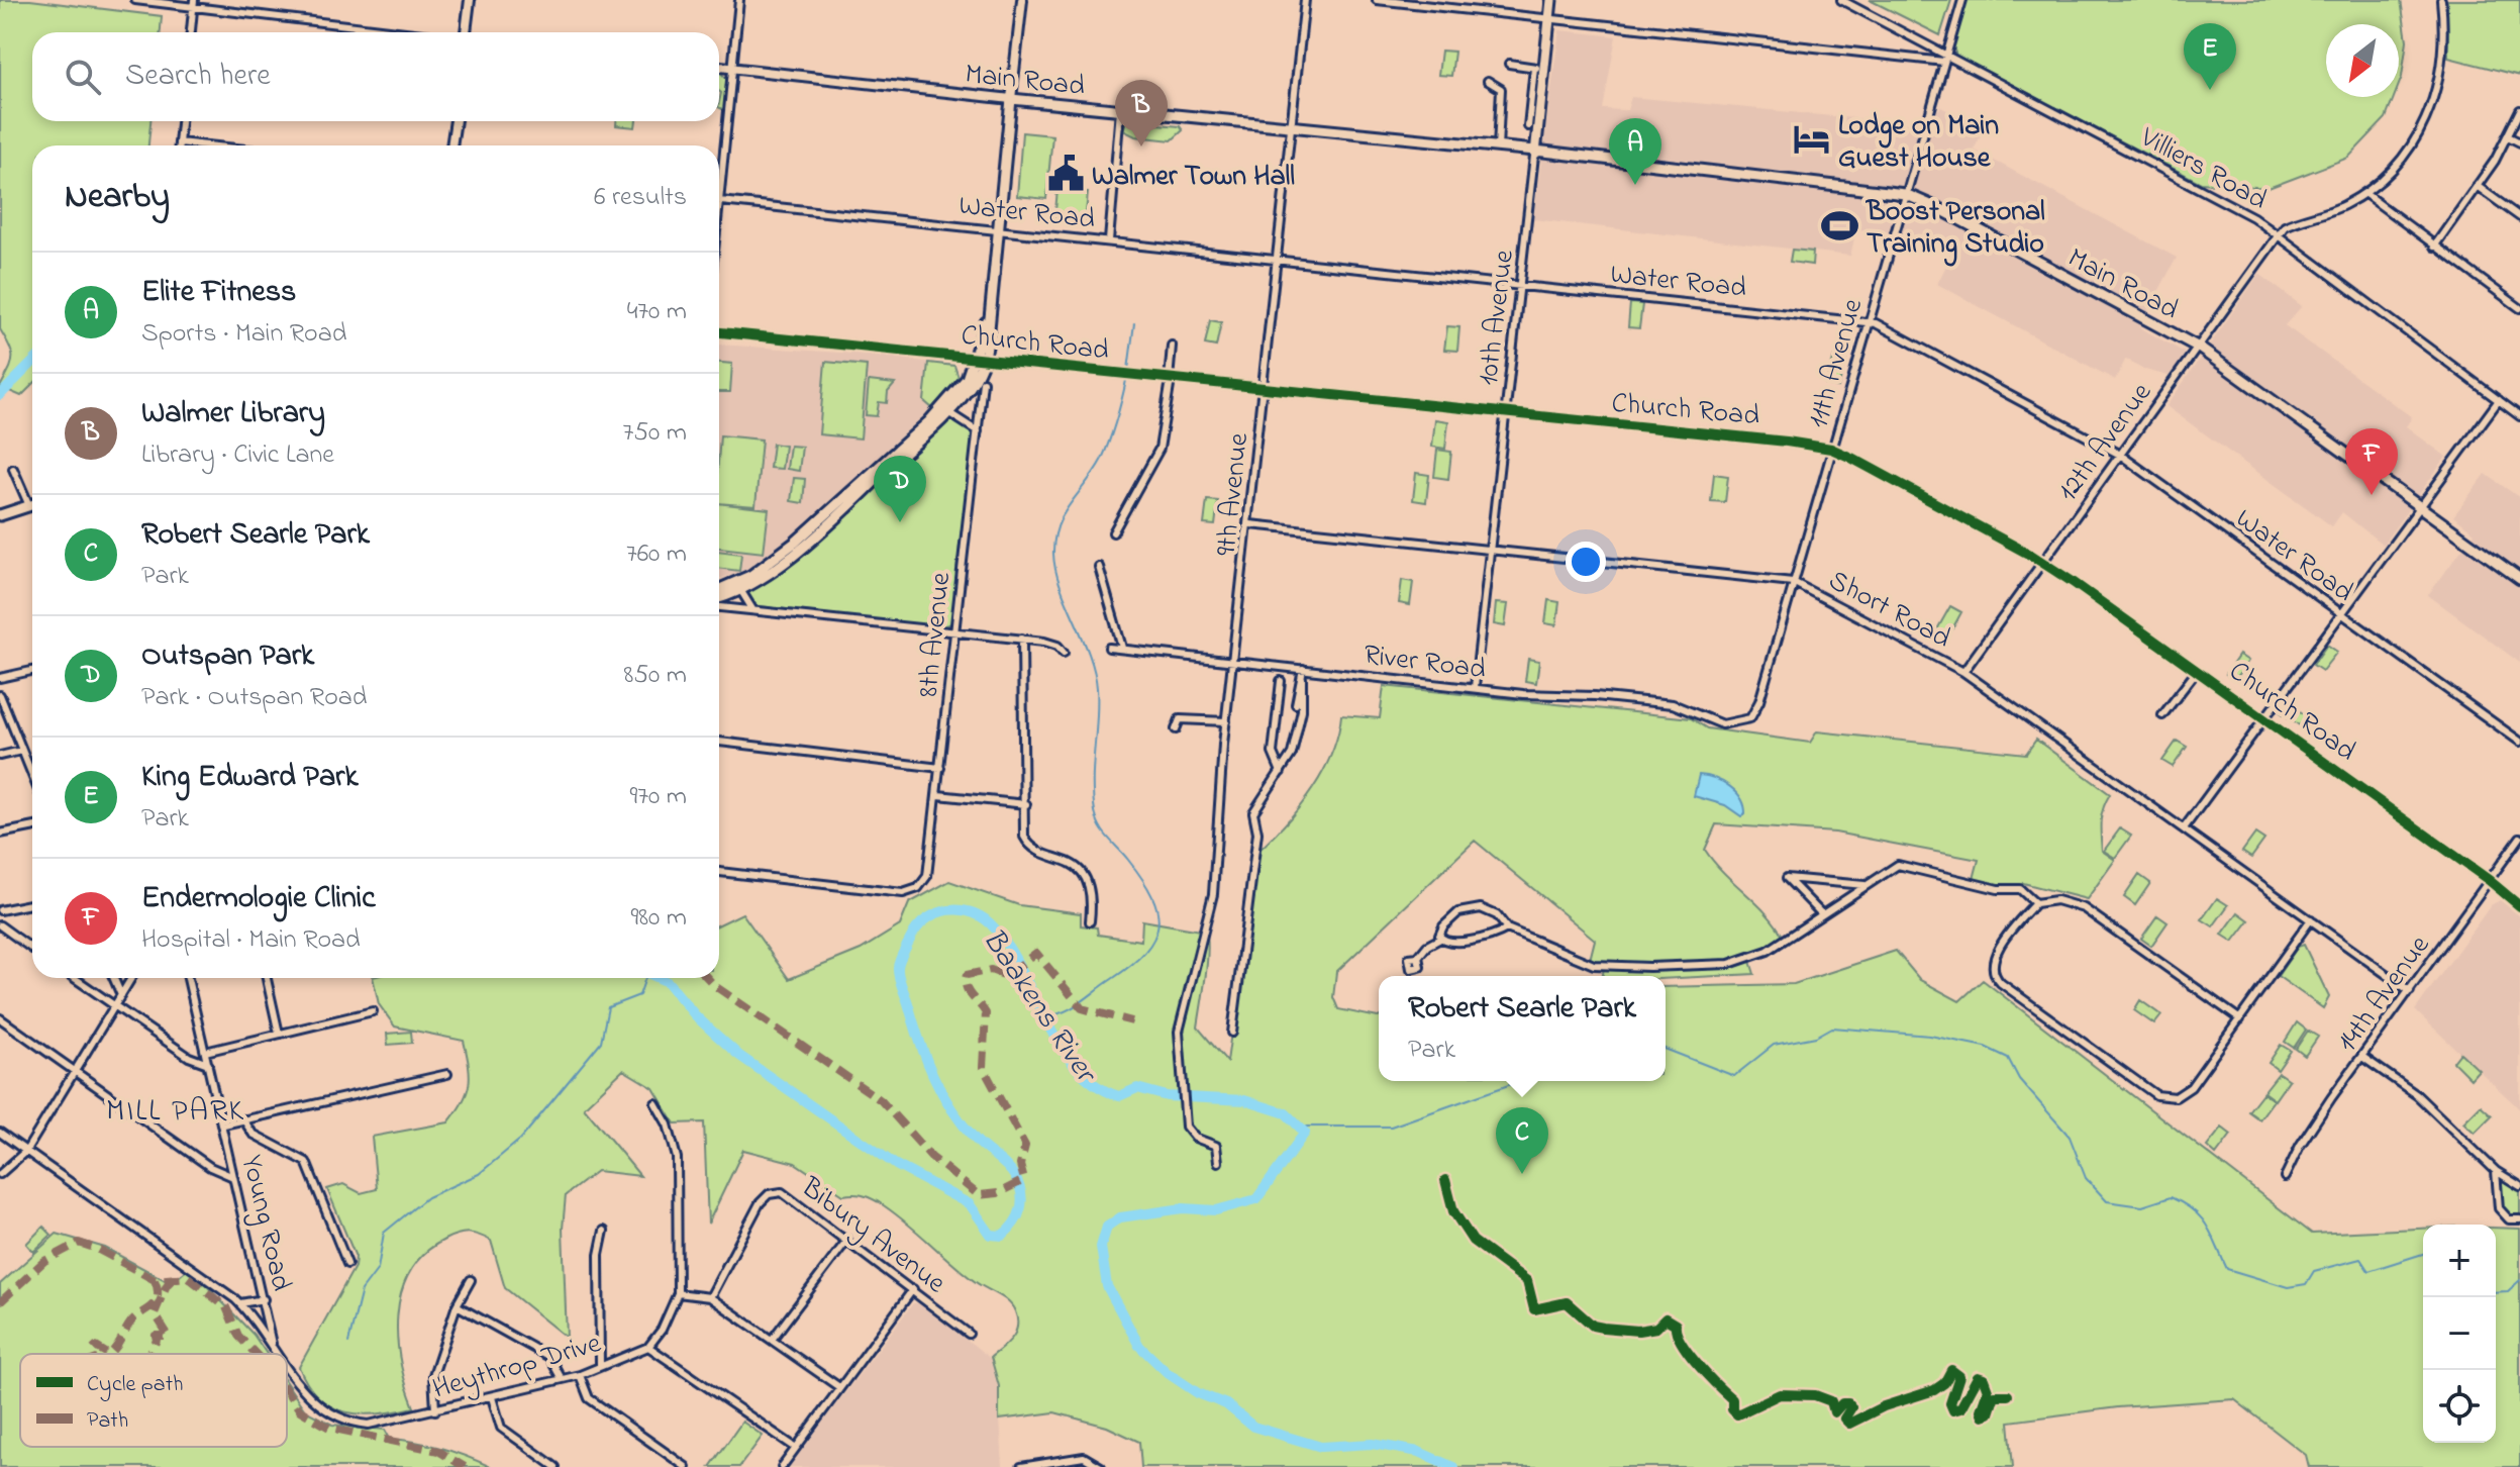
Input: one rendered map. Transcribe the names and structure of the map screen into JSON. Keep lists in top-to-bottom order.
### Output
{
  "streets": {
    "main road": ["Main Road", "10th Avenue"],
    "street": [
      "Villiers Road",
      "Water Road",
      "Church Road",
      "11th Avenue",
      "12th Avenue",
      "9th Avenue",
      "Short Road",
      "8th Avenue",
      "River Road",
      "14th Avenue",
      "Young Road",
      "Bibury Avenue",
      "Heythrop Drive"
    ]
  },
  "crossings": [
    ["Main Road", "10th Avenue"],
    ["Main Road", "11th Avenue"],
    ["Main Road", "12th Avenue"],
    ["Main Road", "9th Avenue"],
    ["Villiers Road", "11th Avenue"],
    ["Villiers Road", "12th Avenue"],
    ["Water Road", "10th Avenue"],
    ["Water Road", "11th Avenue"],
    ["Water Road", "12th Avenue"],
    ["Water Road", "9th Avenue"],
    ["10th Avenue", "Church Road"],
    ["10th Avenue", "Short Road"],
    ["10th Avenue", "River Road"],
    ["Church Road", "11th Avenue"],
    ["Church Road", "12th Avenue"],
    ["Church Road", "9th Avenue"],
    ["Church Road", "14th Avenue"],
    ["11th Avenue", "Short Road"],
    ["11th Avenue", "River Road"],
    ["12th Avenue", "Short Road"],
    ["9th Avenue", "Short Road"],
    ["9th Avenue", "River Road"],
    ["Short Road", "14th Avenue"],
    ["Young Road", "Heythrop Drive"]
  ],
  "districts": ["MILL PARK"],
  "water": ["Baakens River"],
  "places": {
    "hotel": ["Lodge on Main Guest House"],
    "public building": ["Walmer Town Hall"],
    "sports": ["Boost Personal Training Studio"]
  },
  "legend": ["Cycle path", "Path"],
  "north": "bottom left",
  "page": {
    "pins": [
      "E",
      "B",
      "A",
      "F",
      "D",
      "C"
    ],
    "search": "Search here",
    "heading": ["Nearby", "6 results"],
    "list": [
      {
        "mark": "A",
        "name": "Elite Fitness",
        "note": "Sports · Main Road",
        "value": "470 m"
      },
      {
        "mark": "B",
        "name": "Walmer Library",
        "note": "Library · Civic Lane",
        "value": "750 m"
      },
      {
        "mark": "C",
        "name": "Robert Searle Park",
        "note": "Park",
        "value": "760 m"
      },
      {
        "mark": "D",
        "name": "Outspan Park",
        "note": "Park · Outspan Road",
        "value": "850 m"
      },
      {
        "mark": "E",
        "name": "King Edward Park",
        "note": "Park",
        "value": "970 m"
      },
      {
        "mark": "F",
        "name": "Endermologie Clinic",
        "note": "Hospital · Main Road",
        "value": "980 m"
      }
    ],
    "popup": ["Robert Searle Park", "Park"],
    "map_buttons": ["+", "−"]
  }
}
